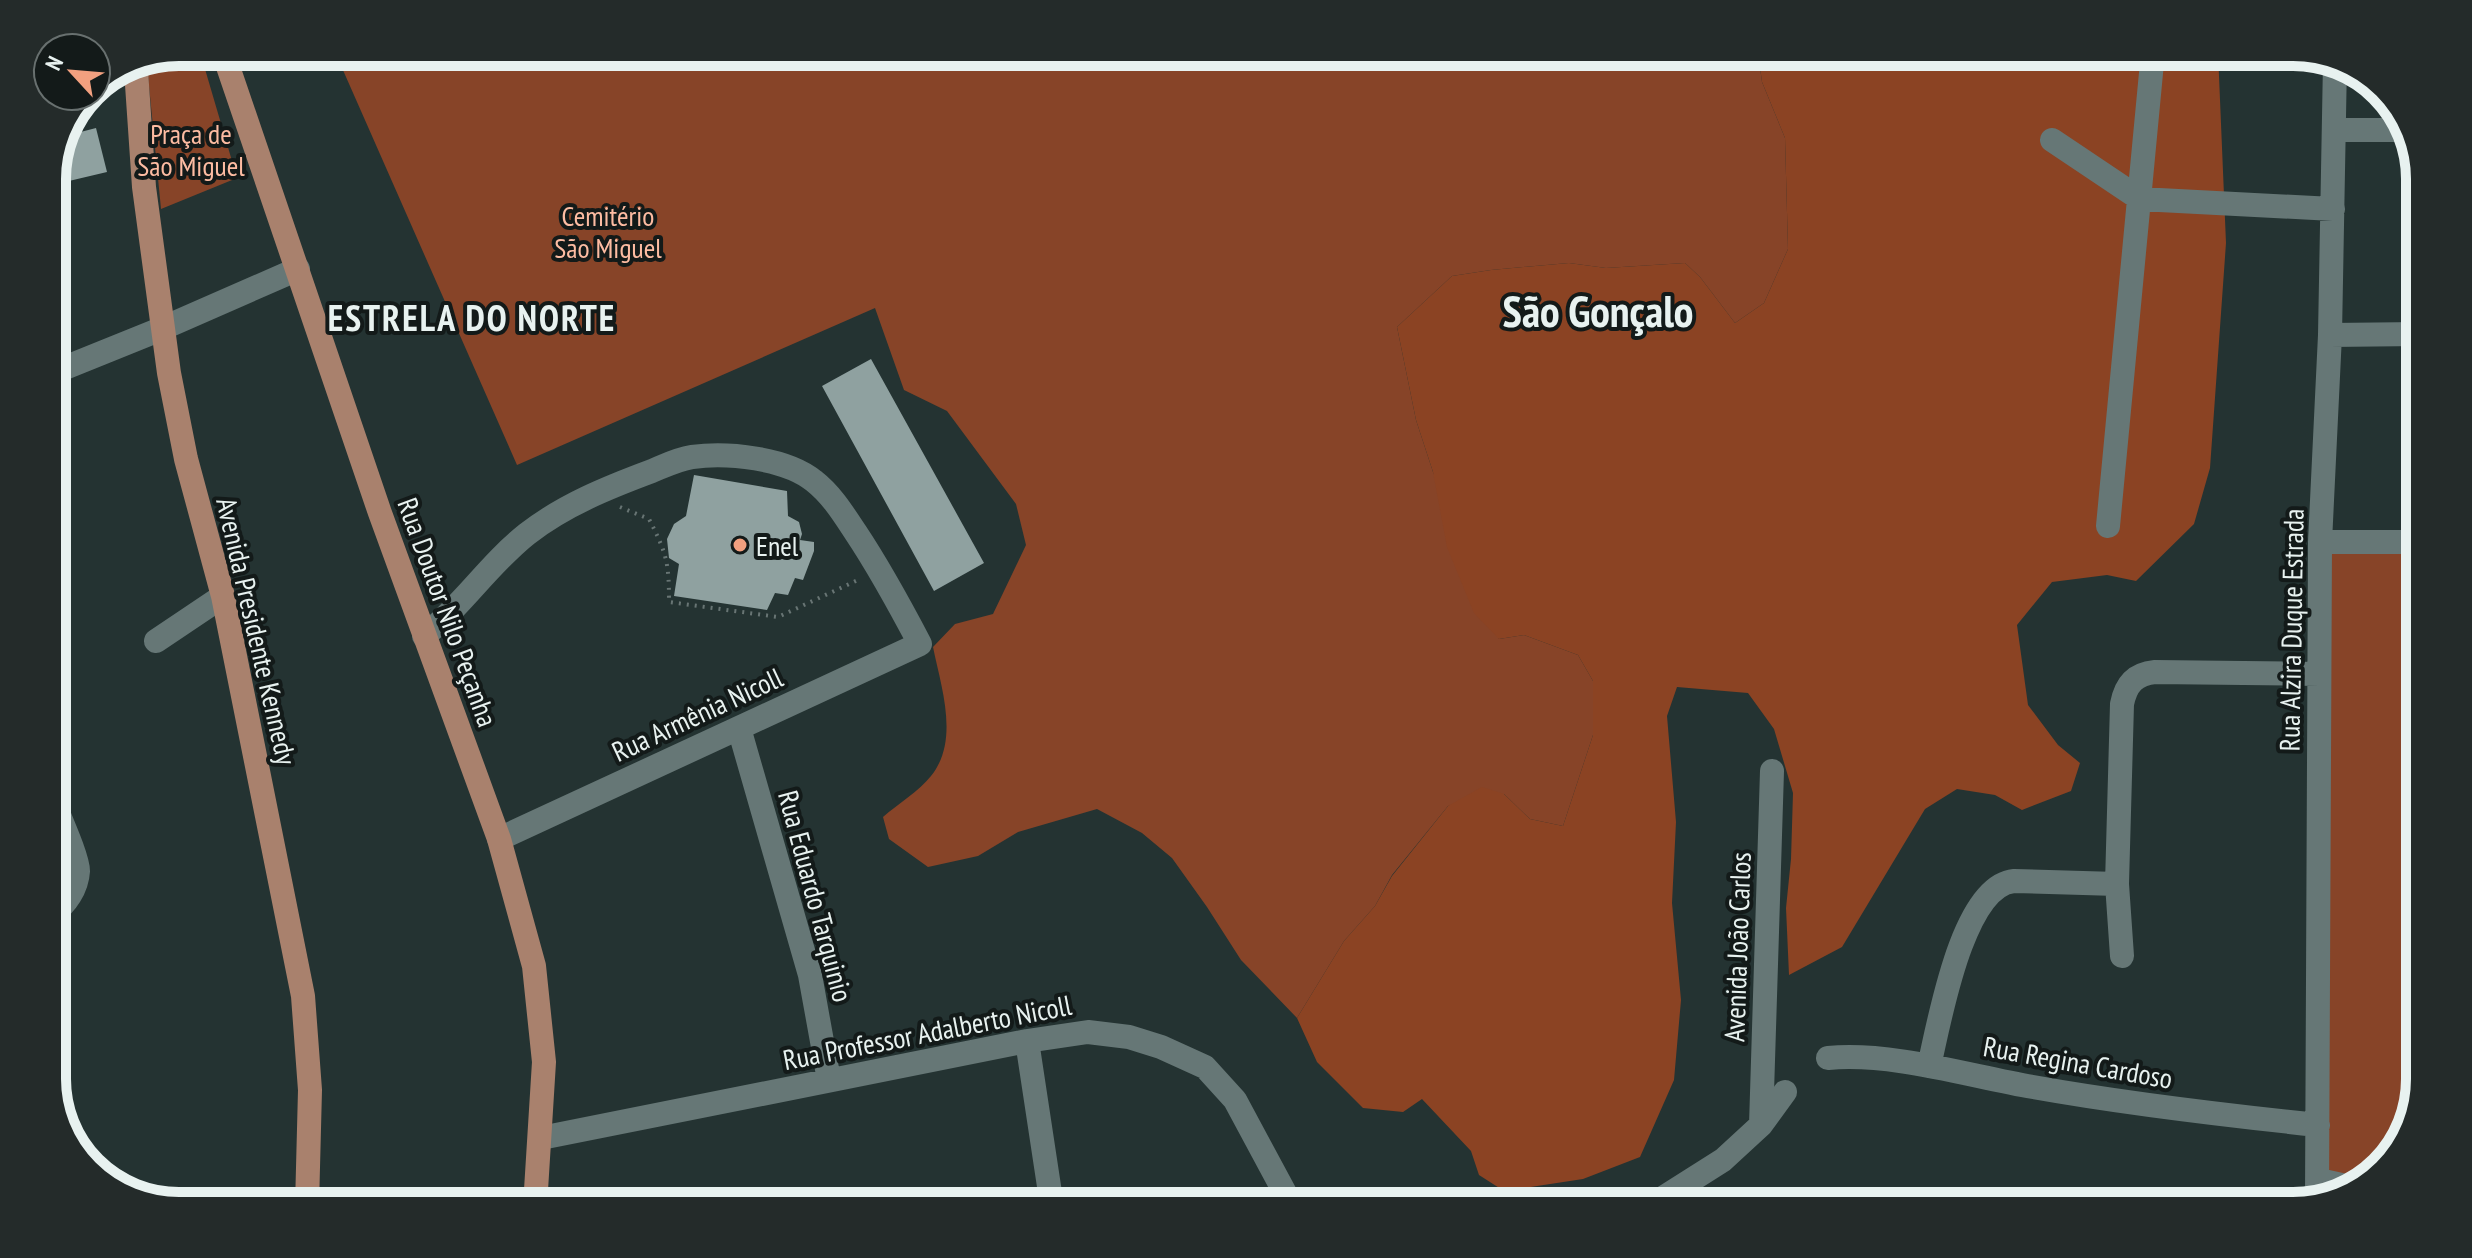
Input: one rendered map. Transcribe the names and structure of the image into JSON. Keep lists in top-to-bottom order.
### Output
{
  "streets": {
    "main road": ["Rua Doutor Nilo Peçanha", "Avenida Presidente Kennedy"],
    "street": [
      "Rua Alzira Duque Estrada",
      "Rua Armênia Nicoll",
      "Rua Eduardo Tarquinio",
      "Avenida João Carlos",
      "Rua Professor Adalberto Nicoll",
      "Rua Regina Cardoso"
    ]
  },
  "crossings": [
    ["Rua Doutor Nilo Peçanha", "Rua Armênia Nicoll"],
    ["Rua Doutor Nilo Peçanha", "Rua Professor Adalberto Nicoll"],
    ["Rua Alzira Duque Estrada", "Rua Regina Cardoso"],
    ["Rua Armênia Nicoll", "Rua Eduardo Tarquinio"],
    ["Rua Eduardo Tarquinio", "Rua Professor Adalberto Nicoll"]
  ],
  "districts": ["São Gonçalo", "ESTRELA DO NORTE"],
  "parks": ["Praça de São Miguel", "Cemitério São Miguel"],
  "places": ["Enel"],
  "north": "top left"
}
